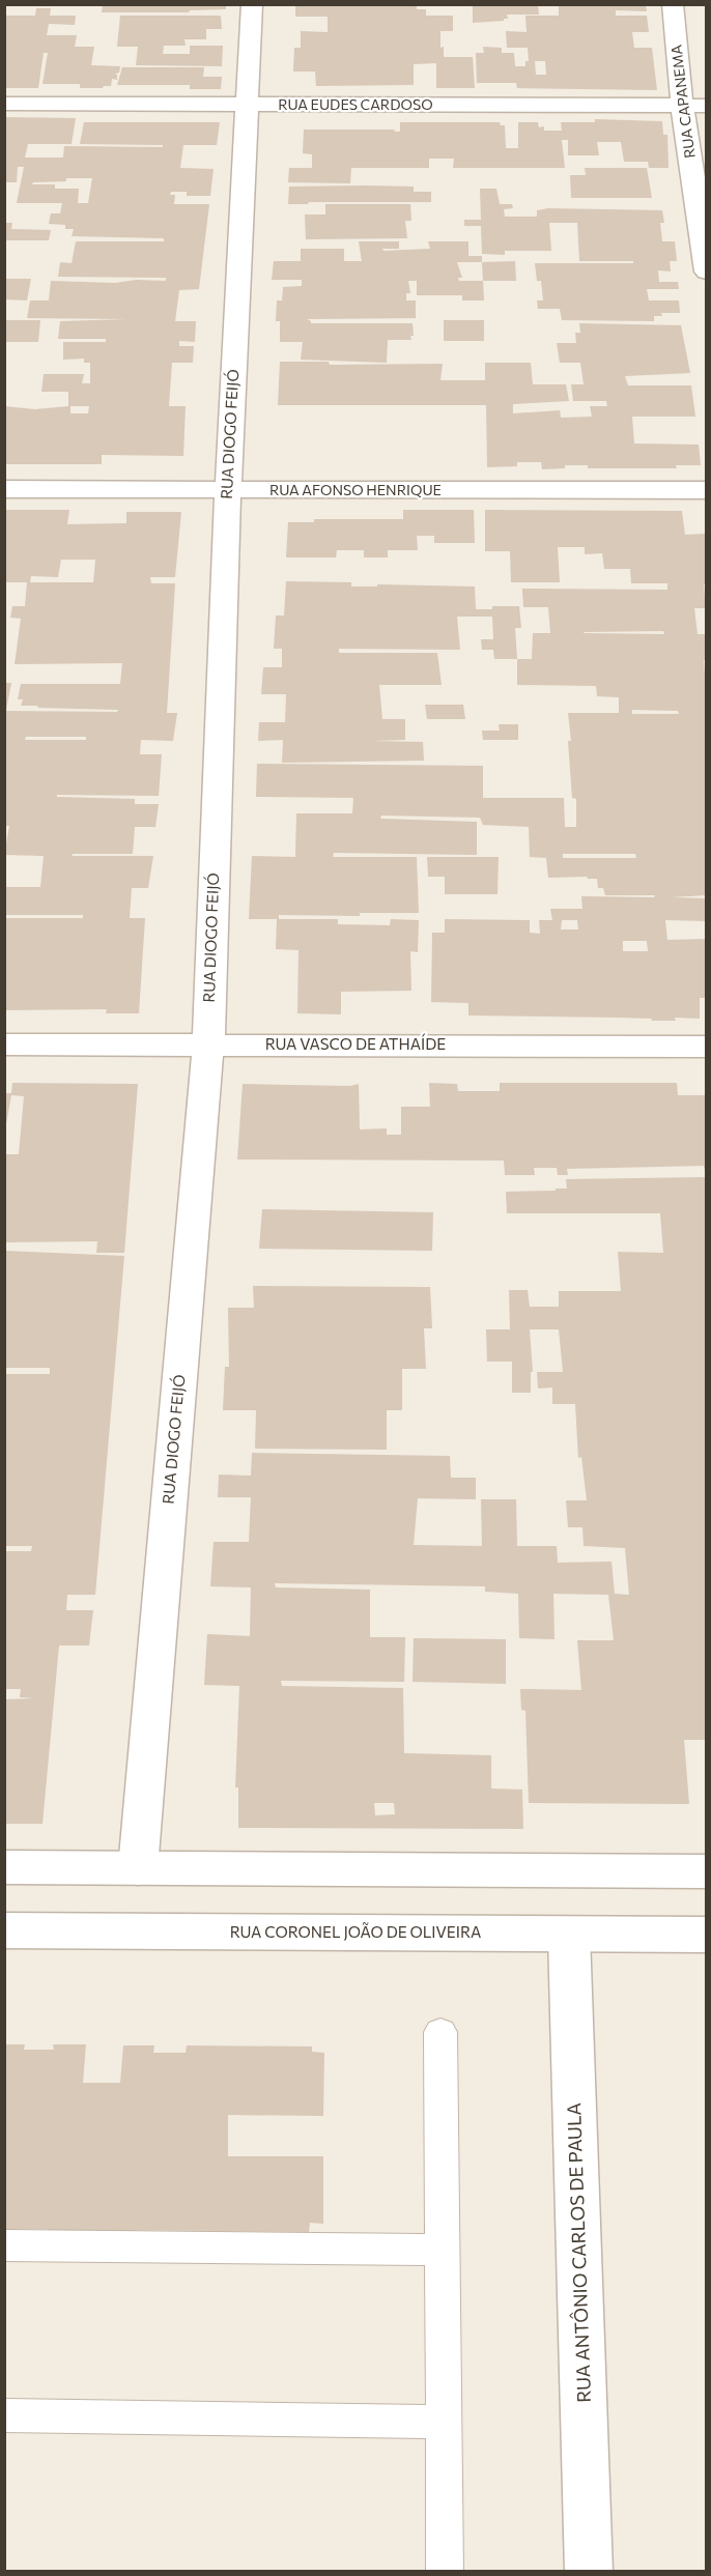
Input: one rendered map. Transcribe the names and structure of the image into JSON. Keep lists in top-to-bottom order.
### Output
{
  "streets": {
    "street": [
      "RUA CAPANEMA",
      "RUA EUDES CARDOSO",
      "RUA DIOGO FEIJÓ",
      "RUA AFONSO HENRIQUE",
      "RUA VASCO DE ATHAÍDE",
      "RUA CORONEL JOÃO DE OLIVEIRA",
      "RUA ANTÔNIO CARLOS DE PAULA"
    ]
  },
  "crossings": [
    ["RUA CAPANEMA", "RUA EUDES CARDOSO"],
    ["RUA EUDES CARDOSO", "RUA DIOGO FEIJÓ"],
    ["RUA DIOGO FEIJÓ", "RUA AFONSO HENRIQUE"],
    ["RUA DIOGO FEIJÓ", "RUA VASCO DE ATHAÍDE"],
    ["RUA CORONEL JOÃO DE OLIVEIRA", "RUA ANTÔNIO CARLOS DE PAULA"]
  ]
}
